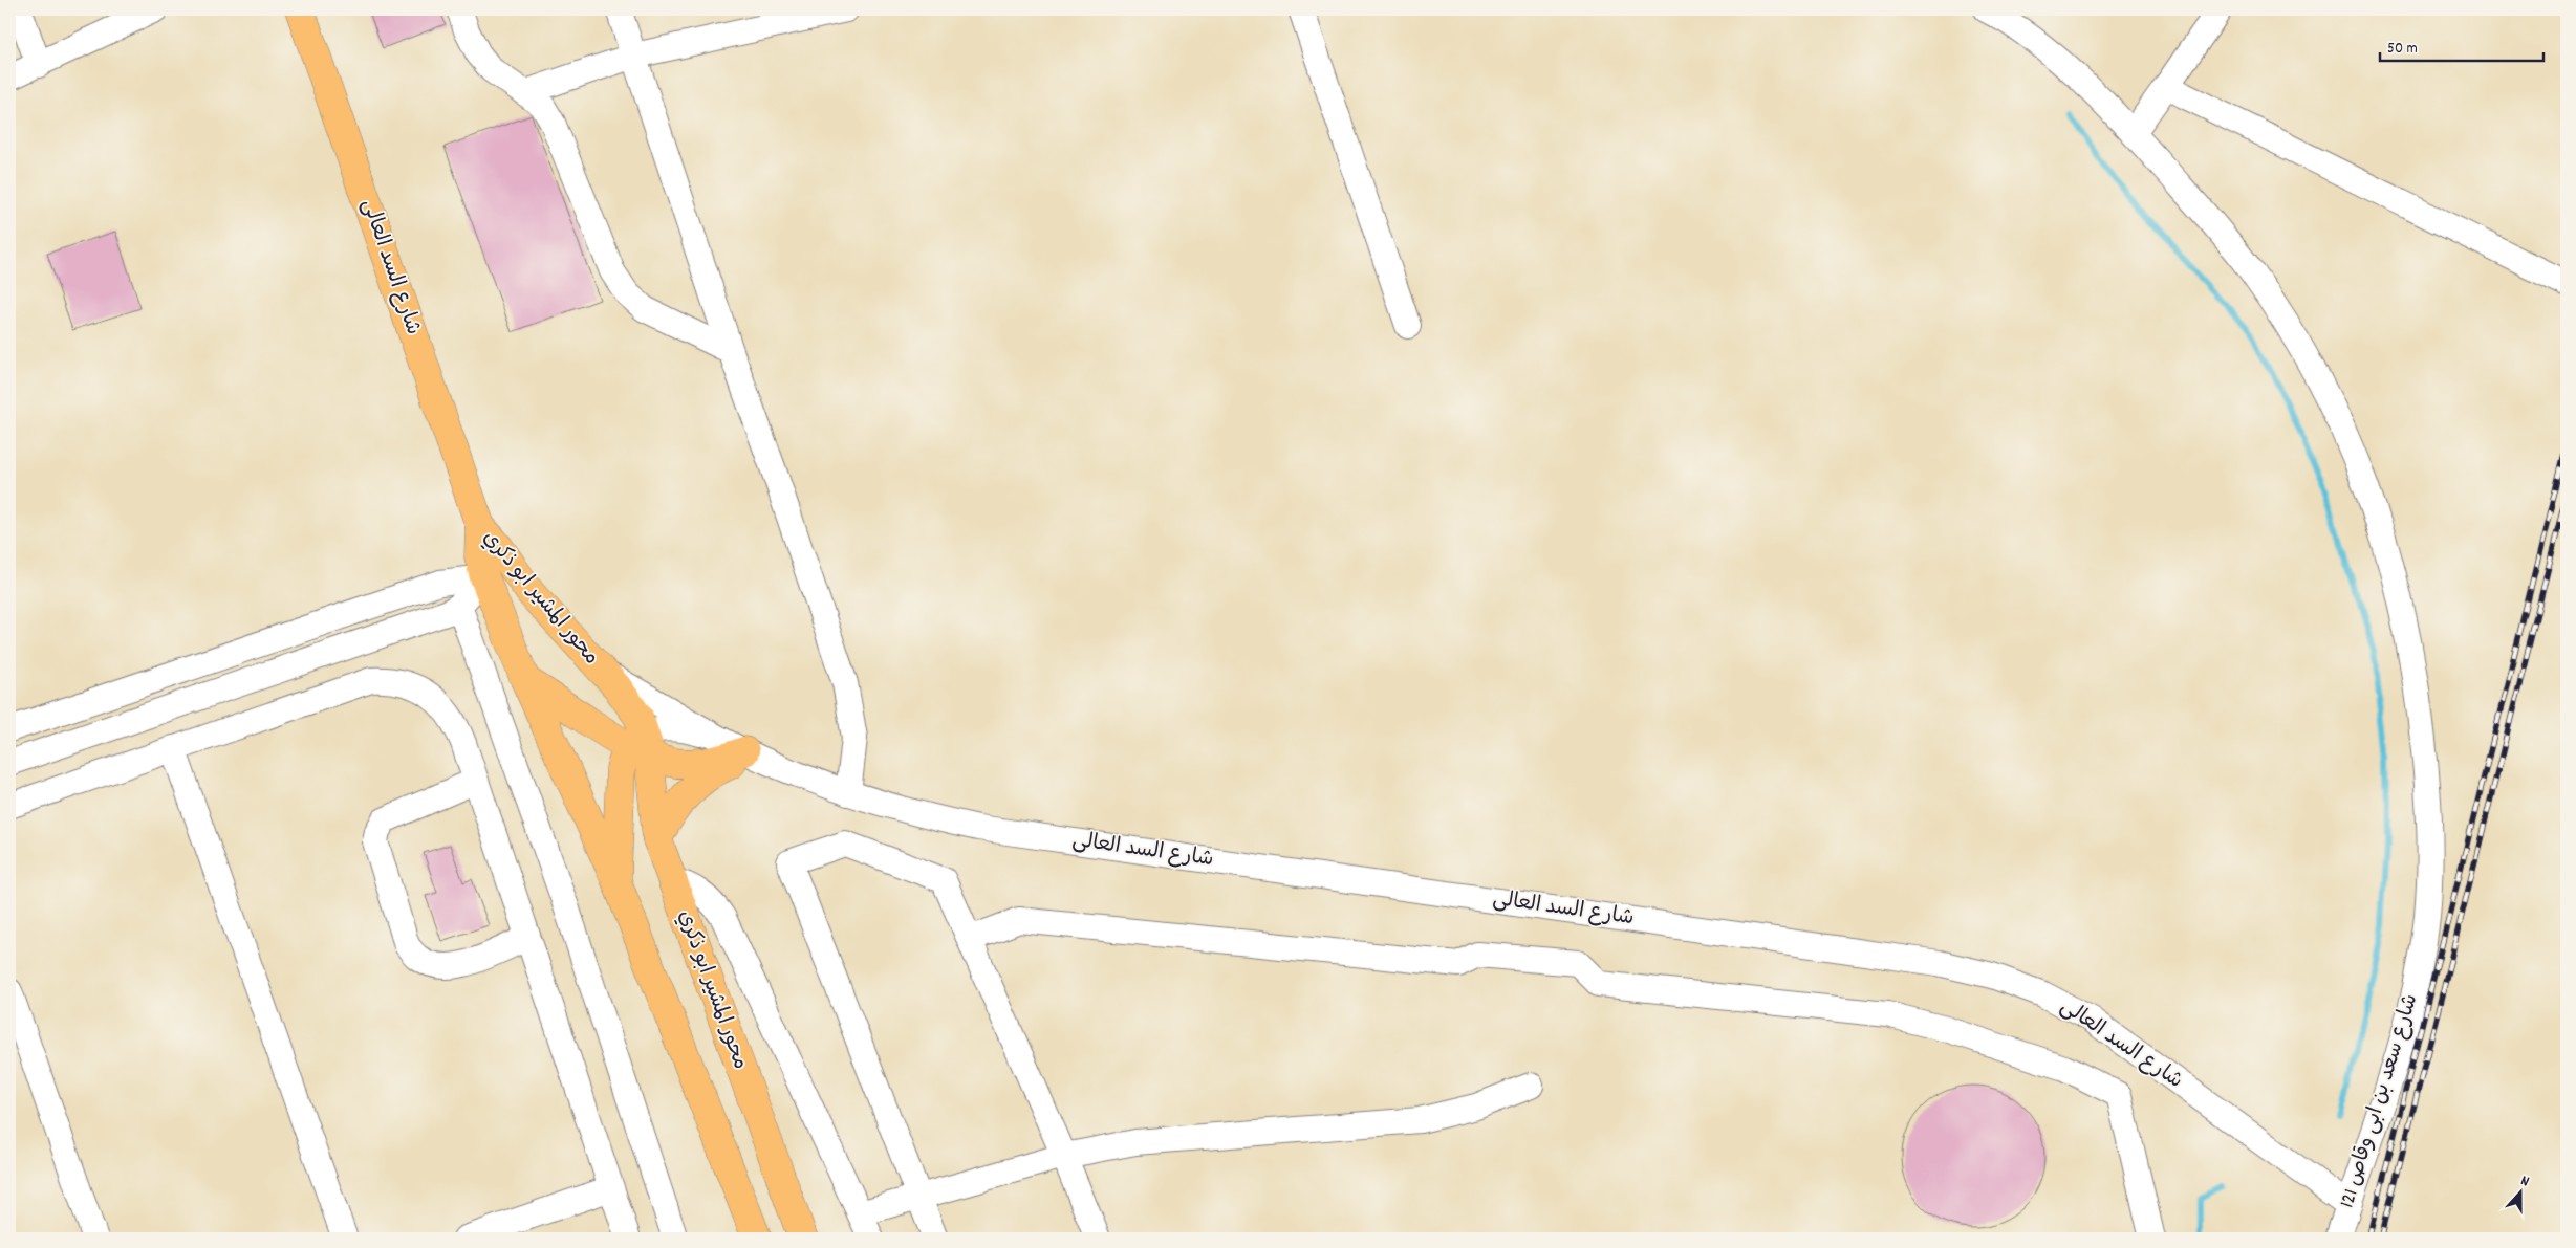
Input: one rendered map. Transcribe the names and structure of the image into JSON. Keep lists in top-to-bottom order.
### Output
{
  "streets": {
    "main road": ["شارع السد العالى", "محور المشير ابو ذكري"],
    "street": ["شارع سعد بن ابى وقاص 121"]
  },
  "crossings": [
    ["شارع السد العالى", "محور المشير ابو ذكري"],
    ["شارع السد العالى", "شارع سعد بن ابى وقاص 121"]
  ],
  "scale_bar": "50 m",
  "north": "top"
}
